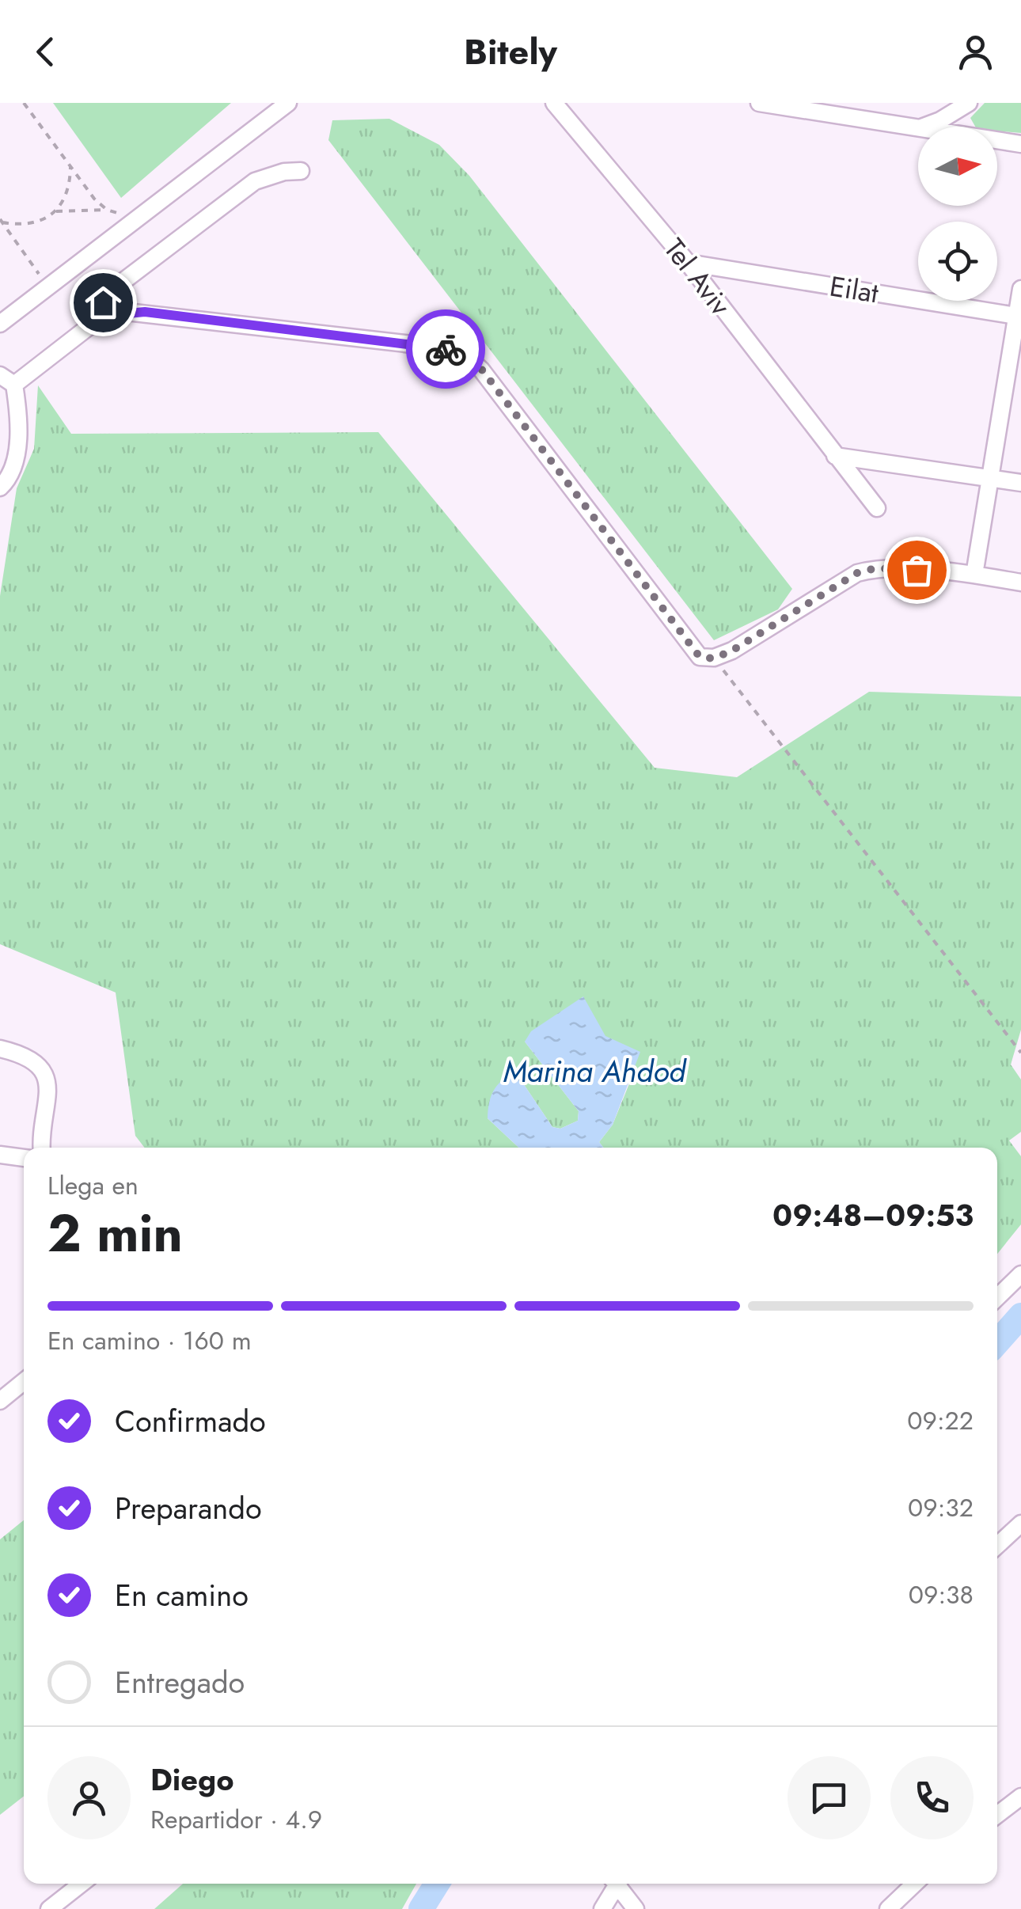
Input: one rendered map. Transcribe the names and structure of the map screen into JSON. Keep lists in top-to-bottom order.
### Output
{
  "streets": {
    "street": ["Tel Aviv", "Eilat"]
  },
  "crossings": [
    ["Tel Aviv", "Eilat"]
  ],
  "water": ["Marina Ahdod"],
  "north": "right",
  "page": {
    "header": "Bitely",
    "heading": ["2 min", "Llega en", "09:48–09:53"],
    "panel": ["Diego", "Repartidor · 4.9"],
    "bar": "En camino · 160 m",
    "list": [
      ["Confirmado", "09:22"],
      ["Preparando", "09:32"],
      ["En camino", "09:38"],
      "Entregado"
    ]
  }
}
